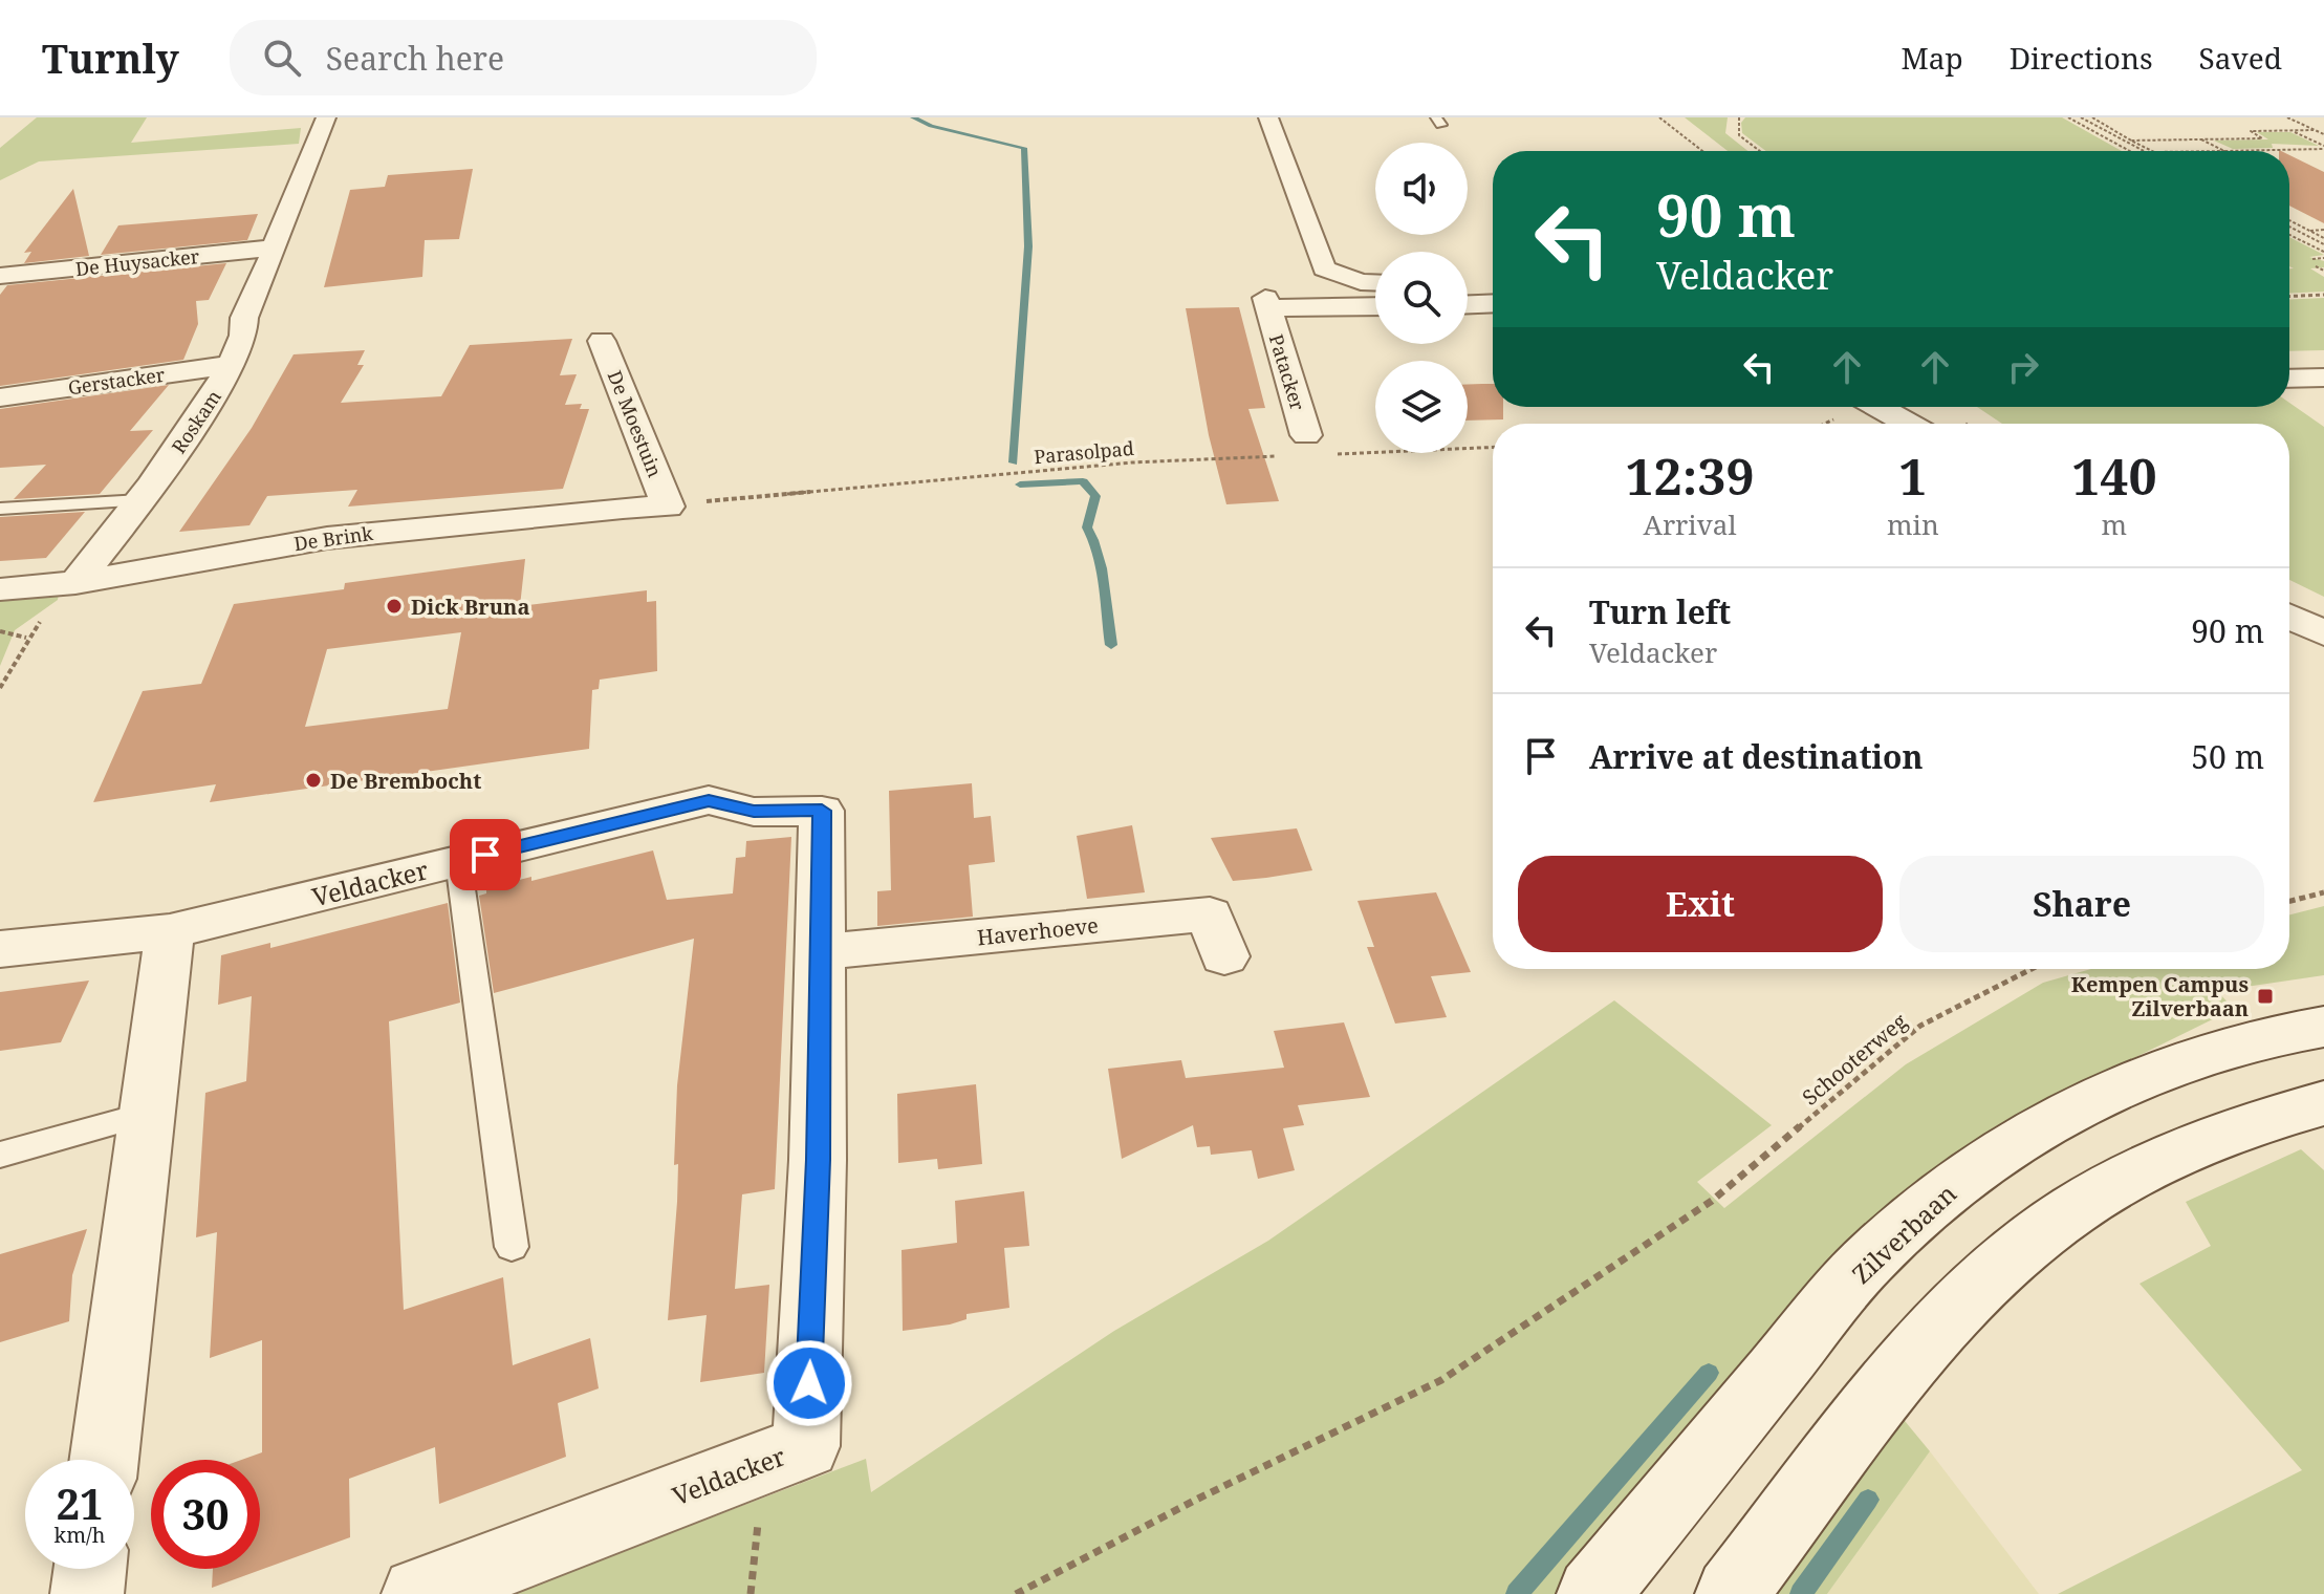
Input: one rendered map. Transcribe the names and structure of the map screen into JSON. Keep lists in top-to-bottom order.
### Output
{
  "streets": {
    "street": [
      "De Huysacker",
      "Patacker",
      "Gerstacker",
      "Roskam",
      "De Moestuin",
      "De Brink",
      "Veldacker",
      "Haverhoeve",
      "Zilverbaan"
    ],
    "path": ["Parasolpad", "Schooterweg"]
  },
  "crossings": [
    ["De Huysacker", "Roskam"],
    ["Gerstacker", "Roskam"],
    ["Roskam", "De Brink"],
    ["De Moestuin", "Parasolpad"],
    ["De Moestuin", "De Brink"],
    ["Parasolpad", "De Brink"],
    ["Veldacker", "Haverhoeve"]
  ],
  "places": {
    "other": ["Dick Bruna", "De Brembocht"],
    "transit": ["Kempen Campus Zilverbaan"]
  },
  "page": {
    "header": "Turnly",
    "search": "Search here",
    "nav": ["Map", "Directions", "Saved"],
    "turn": ["90 m", "Veldacker"],
    "eta": [
      "12:39",
      "Arrival",
      "1",
      "min",
      "140",
      "m"
    ],
    "list": [
      {
        "name": "Turn left",
        "note": "Veldacker",
        "value": "90 m"
      },
      {
        "name": "Arrive at destination",
        "value": "50 m"
      }
    ],
    "buttons": ["Exit", "Share"],
    "speed": "21 km/h",
    "limit": "30"
  }
}
